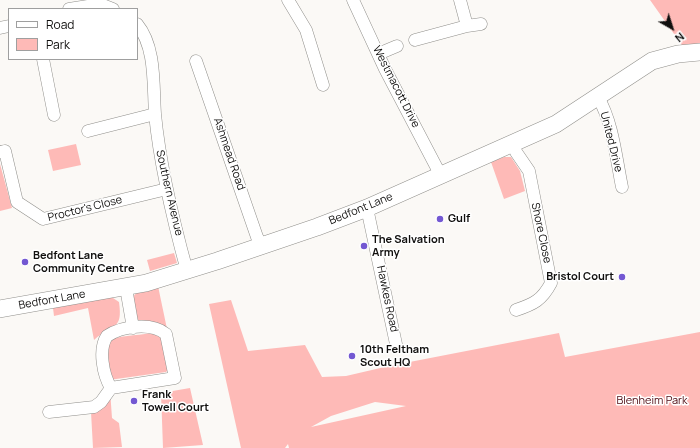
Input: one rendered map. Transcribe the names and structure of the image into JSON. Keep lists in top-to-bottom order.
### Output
{
  "streets": {
    "main road": ["Bedfont Lane"],
    "street": [
      "Westmacott Drive",
      "United Drive",
      "Ashmead Road",
      "Southern Avenue",
      "Proctor's Close",
      "Shore Close",
      "Hawkes Road"
    ]
  },
  "crossings": [
    ["Westmacott Drive", "Bedfont Lane"],
    ["United Drive", "Bedfont Lane"],
    ["Ashmead Road", "Bedfont Lane"],
    ["Southern Avenue", "Proctor's Close"],
    ["Southern Avenue", "Bedfont Lane"],
    ["Bedfont Lane", "Shore Close"],
    ["Bedfont Lane", "Hawkes Road"]
  ],
  "parks": ["Blenheim Park"],
  "places": [
    "Gulf",
    "The Salvation Army",
    "Bedfont Lane Community Centre",
    "Bristol Court",
    "10th Feltham Scout HQ",
    "Frank Towell Court"
  ],
  "legend": ["Road", "Park"],
  "north": "bottom right"
}
